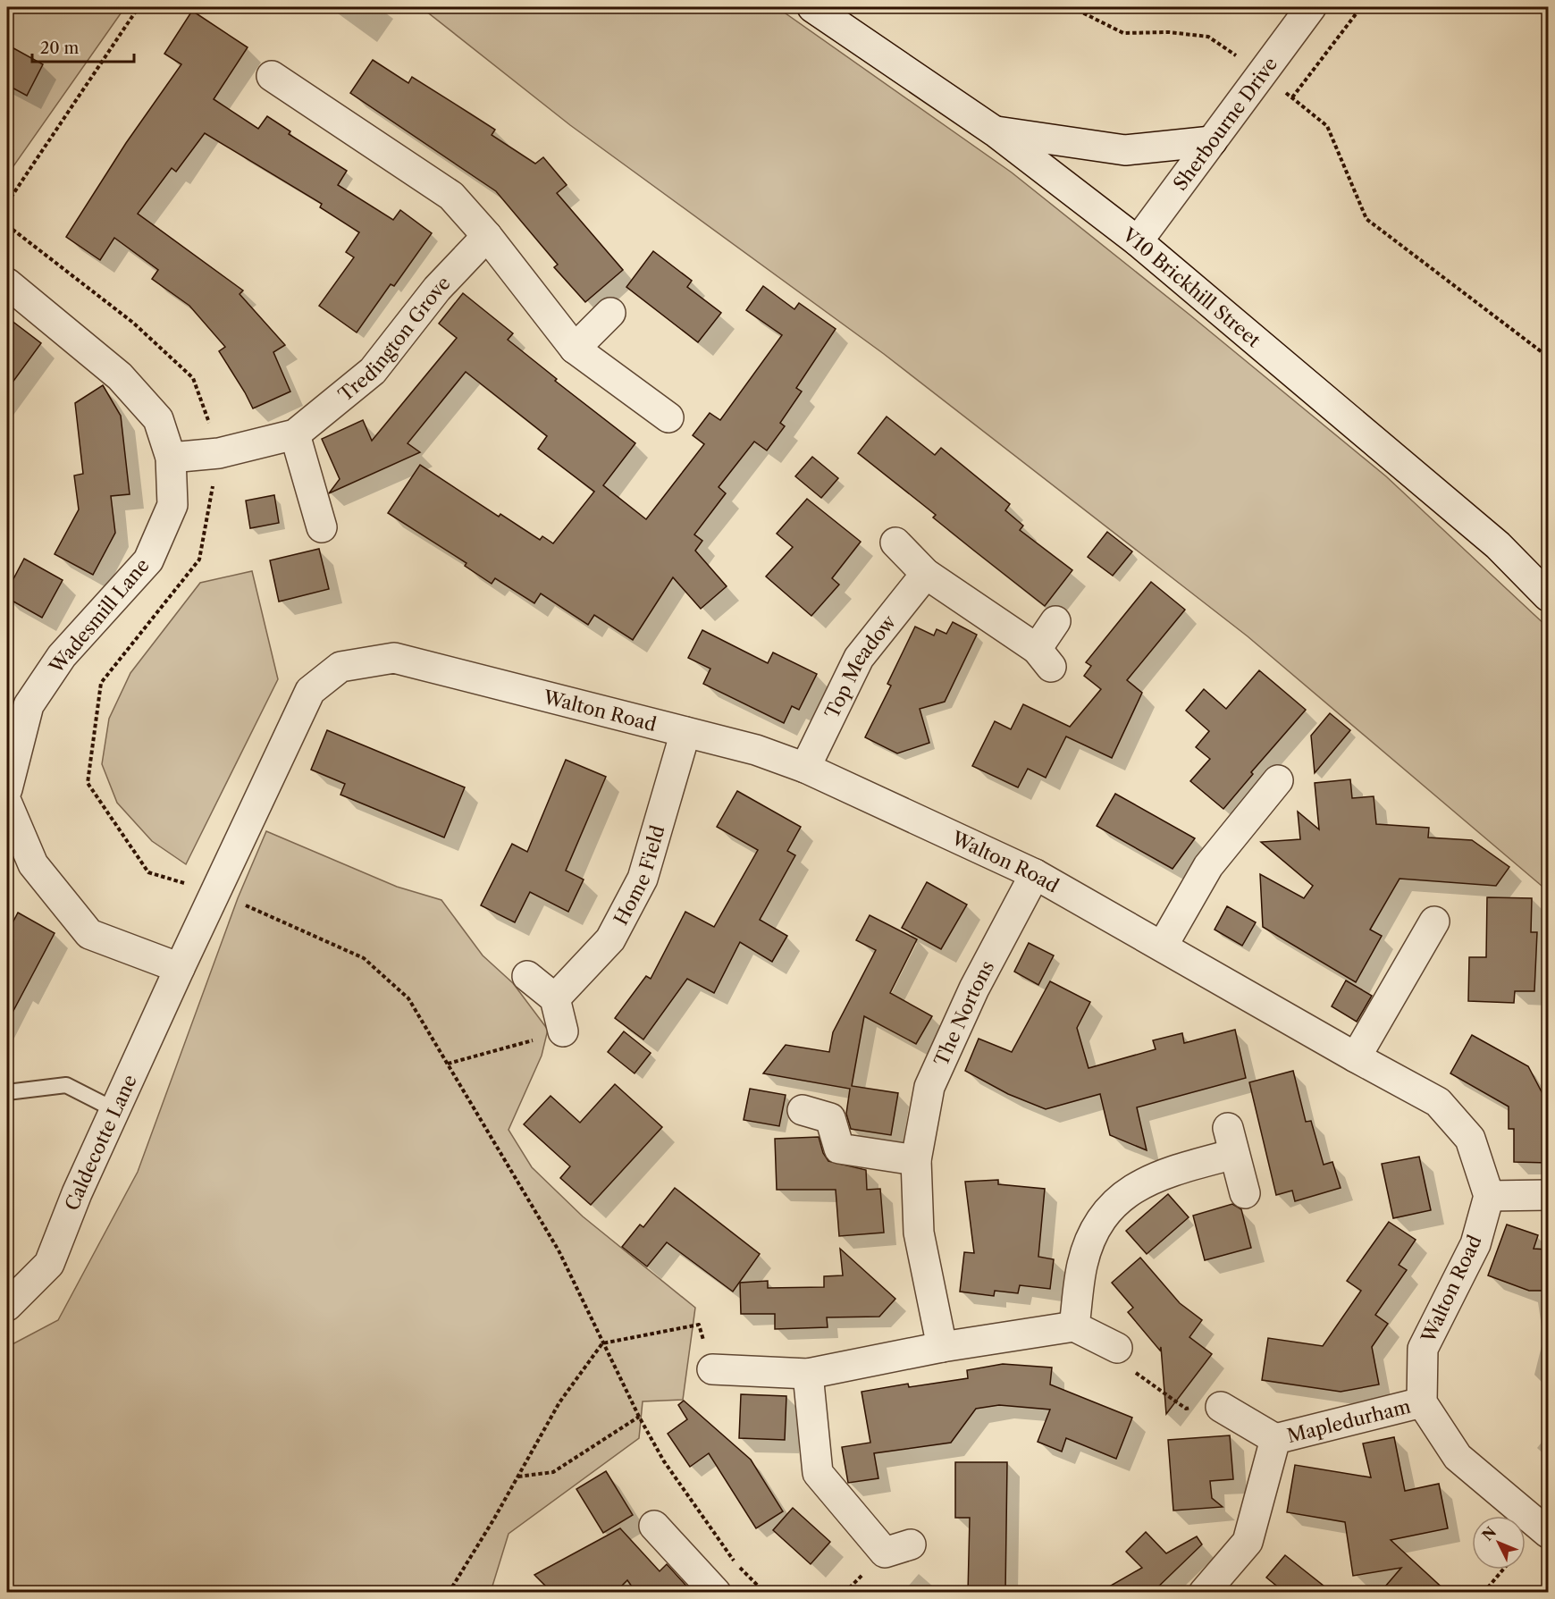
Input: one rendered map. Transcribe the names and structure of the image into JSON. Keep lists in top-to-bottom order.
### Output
{
  "streets": {
    "street": [
      "Sherbourne Drive",
      "V10 Brickhill Street",
      "Tredington Grove",
      "Wadesmill Lane",
      "Top Meadow",
      "Walton Road",
      "Home Field",
      "The Nortons",
      "Caldecotte Lane",
      "Mapledurham"
    ]
  },
  "crossings": [
    ["Sherbourne Drive", "V10 Brickhill Street"],
    ["Tredington Grove", "Wadesmill Lane"],
    ["Top Meadow", "Walton Road"],
    ["Walton Road", "Home Field"],
    ["Walton Road", "The Nortons"],
    ["Walton Road", "Caldecotte Lane"],
    ["Walton Road", "Mapledurham"]
  ],
  "scale_bar": "20 m",
  "north": "top left"
}
